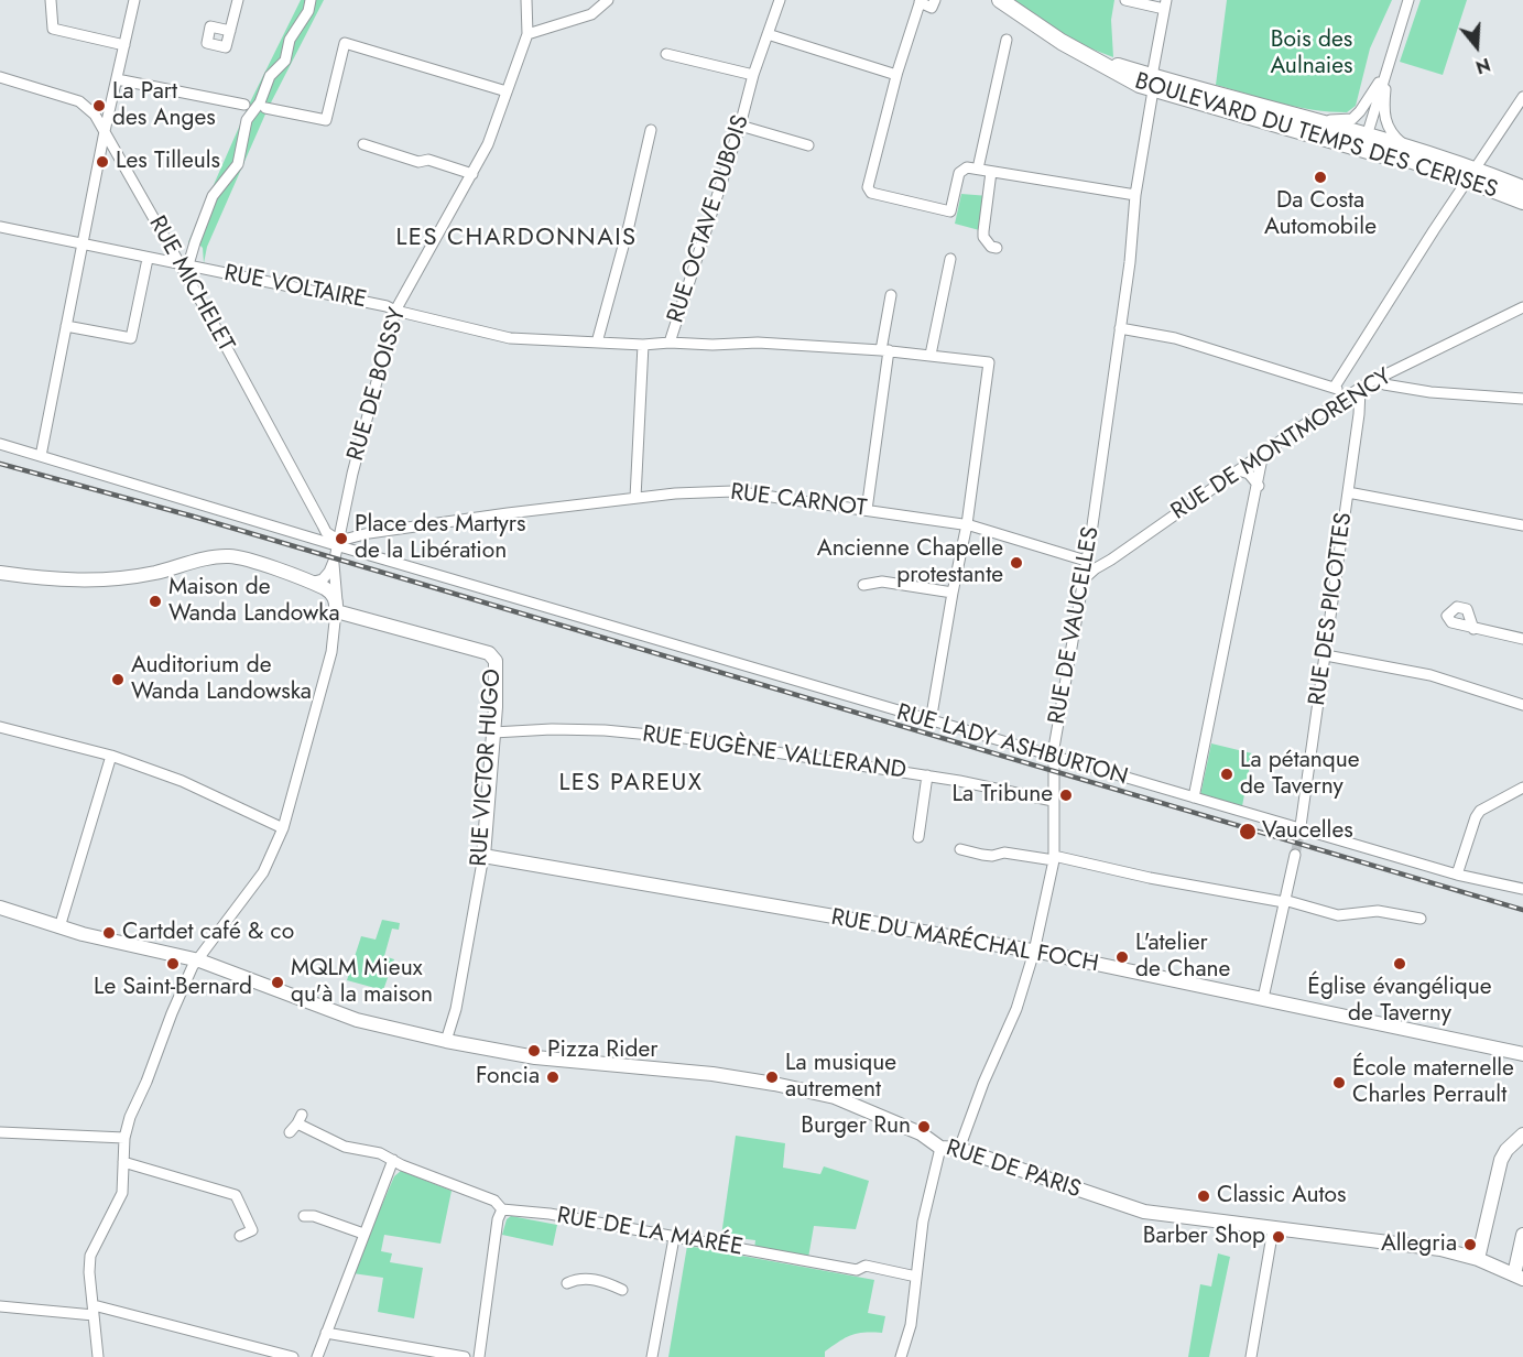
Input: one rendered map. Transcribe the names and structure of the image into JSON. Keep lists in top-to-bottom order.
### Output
{
  "streets": {
    "main road": ["BOULEVARD DU TEMPS DES CERISES"],
    "street": [
      "RUE OCTAVE DUBOIS",
      "RUE MICHELET",
      "RUE VOLTAIRE",
      "RUE DE BOISSY",
      "RUE DE MONTMORENCY",
      "RUE CARNOT",
      "RUE DES PICOTTES",
      "RUE DE VAUCELLES",
      "RUE LADY ASHBURTON",
      "RUE EUGÈNE VALLERAND",
      "RUE VICTOR HUGO",
      "RUE DU MARÉCHAL FOCH",
      "RUE DE PARIS",
      "RUE DE LA MARÉE"
    ]
  },
  "crossings": [
    ["BOULEVARD DU TEMPS DES CERISES", "RUE DE VAUCELLES"],
    ["RUE OCTAVE DUBOIS", "RUE VOLTAIRE"],
    ["RUE OCTAVE DUBOIS", "RUE CARNOT"],
    ["RUE MICHELET", "RUE VOLTAIRE"],
    ["RUE MICHELET", "RUE DE BOISSY"],
    ["RUE VOLTAIRE", "RUE DE BOISSY"],
    ["RUE DE BOISSY", "RUE VICTOR HUGO"],
    ["RUE DE BOISSY", "RUE DE PARIS"],
    ["RUE DE MONTMORENCY", "RUE DES PICOTTES"],
    ["RUE DE MONTMORENCY", "RUE DE VAUCELLES"],
    ["RUE CARNOT", "RUE DE VAUCELLES"],
    ["RUE DES PICOTTES", "RUE LADY ASHBURTON"],
    ["RUE DE VAUCELLES", "RUE LADY ASHBURTON"],
    ["RUE DE VAUCELLES", "RUE EUGÈNE VALLERAND"],
    ["RUE DE VAUCELLES", "RUE DU MARÉCHAL FOCH"],
    ["RUE DE VAUCELLES", "RUE DE PARIS"],
    ["RUE EUGÈNE VALLERAND", "RUE VICTOR HUGO"],
    ["RUE VICTOR HUGO", "RUE DU MARÉCHAL FOCH"],
    ["RUE VICTOR HUGO", "RUE DE PARIS"]
  ],
  "districts": ["LES CHARDONNAIS", "LES PAREUX"],
  "parks": ["Bois des Aulnaies"],
  "places": [
    "La Part des Anges",
    "Les Tilleuls",
    "Da Costa Automobile",
    "Place des Martyrs de la Libération",
    "Ancienne Chapelle protestante",
    "Maison de Wanda Landowka",
    "Auditorium de Wanda Landowska",
    "La pétanque de Taverny",
    "La Tribune",
    "Vaucelles",
    "Cartdet café & co",
    "L'atelier de Chane",
    "Le Saint-Bernard",
    "Église évangélique de Taverny",
    "MQLM Mieux qu'à la maison",
    "Pizza Rider",
    "Foncia",
    "La musique autrement",
    "École maternelle Charles Perrault",
    "Burger Run",
    "Classic Autos",
    "Barber Shop",
    "Allegria"
  ],
  "north": "bottom"
}
